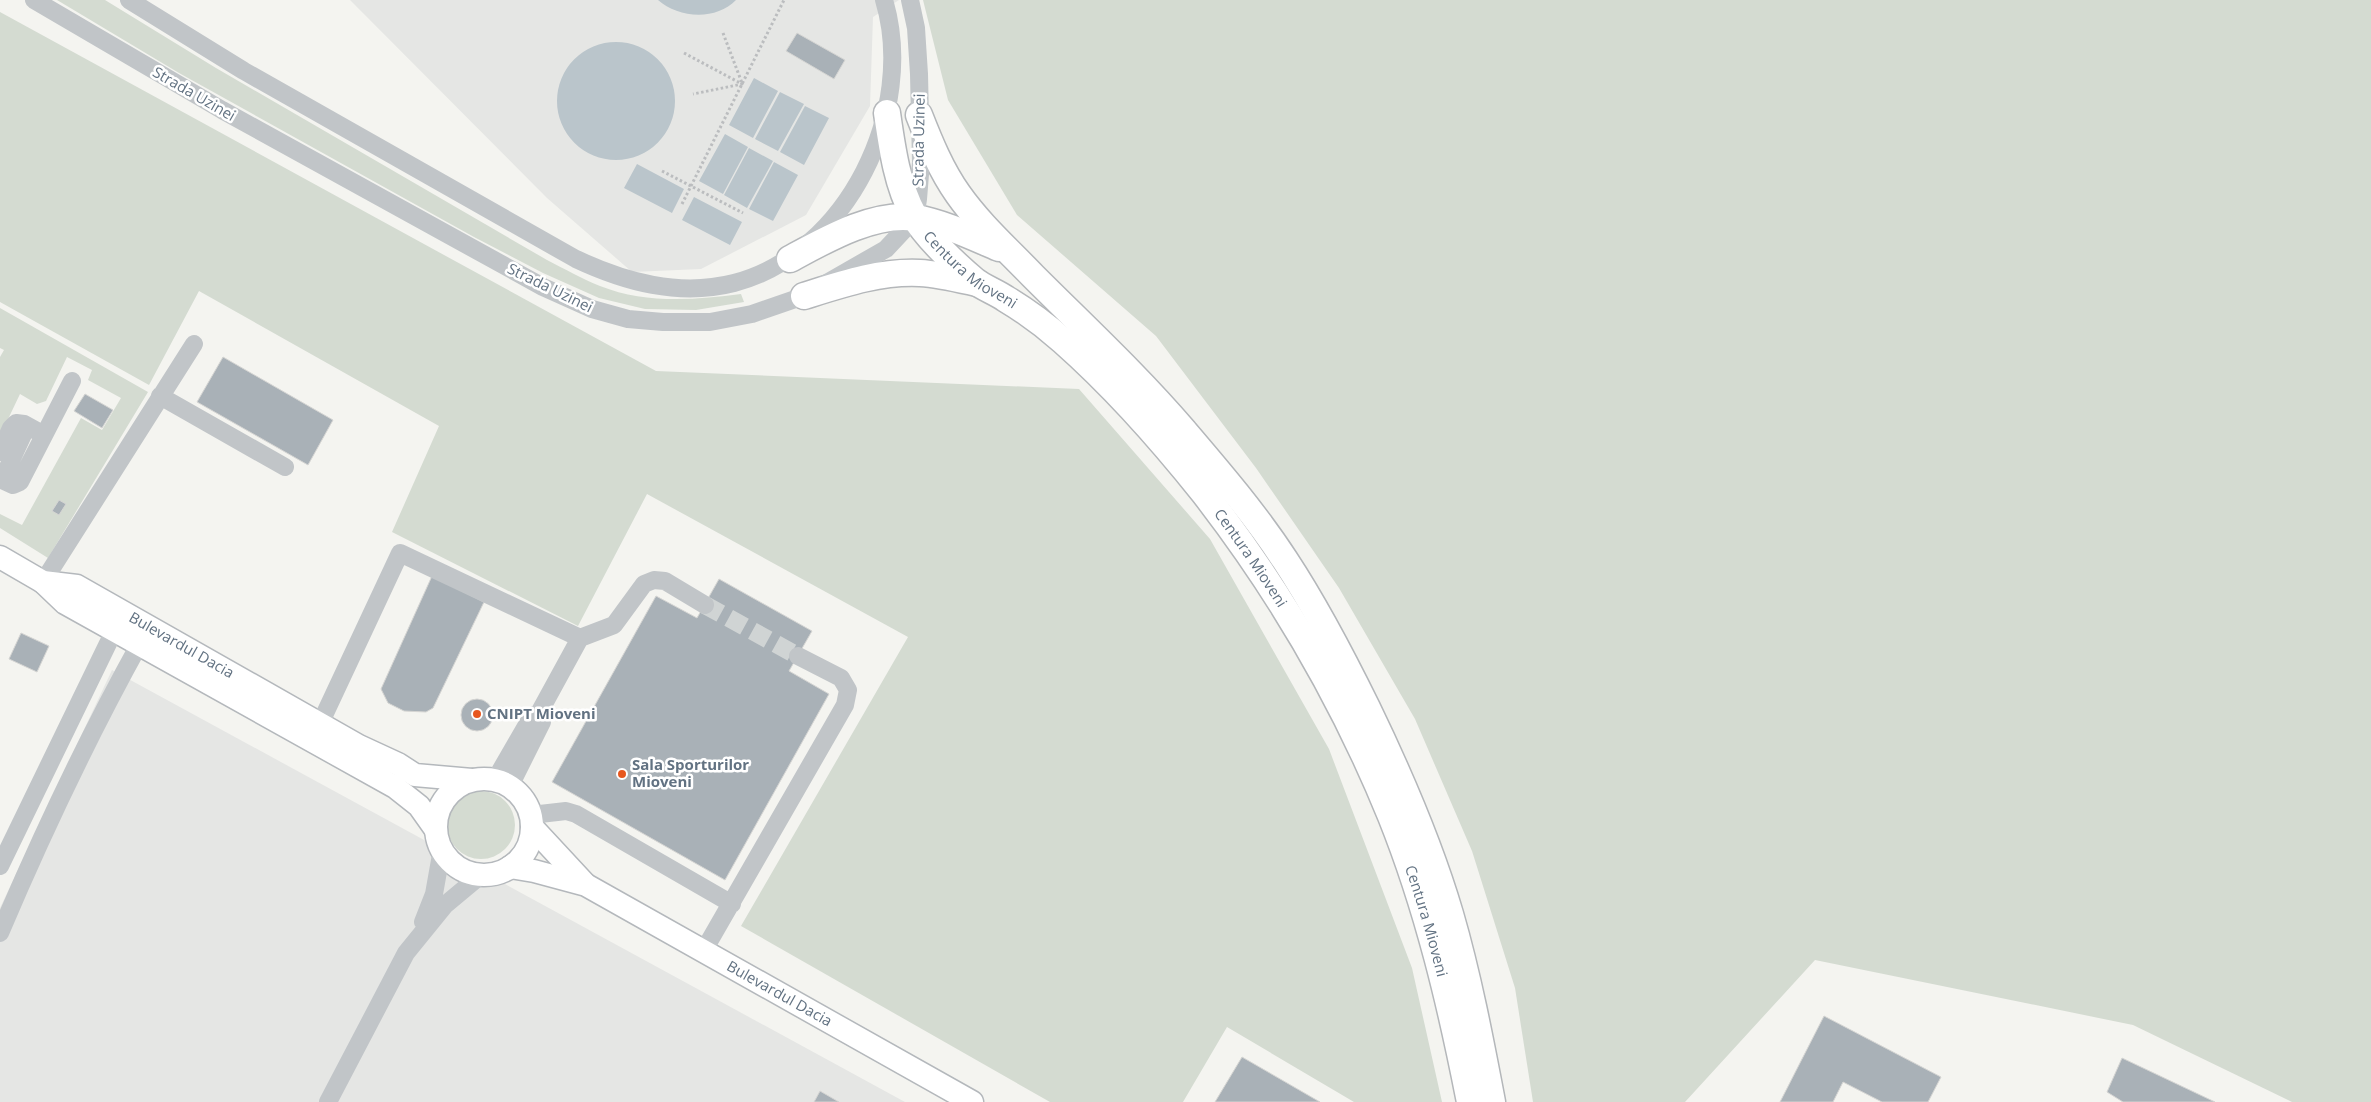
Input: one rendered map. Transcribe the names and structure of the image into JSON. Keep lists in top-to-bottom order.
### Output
{
  "streets": {
    "highway": ["Centura Mioveni"],
    "main road": ["Bulevardul Dacia"],
    "street": ["Strada Uzinei"]
  },
  "crossings": [
    ["Strada Uzinei", "Centura Mioveni"]
  ],
  "places": ["CNIPT Mioveni", "Sala Sporturilor Mioveni"]
}
